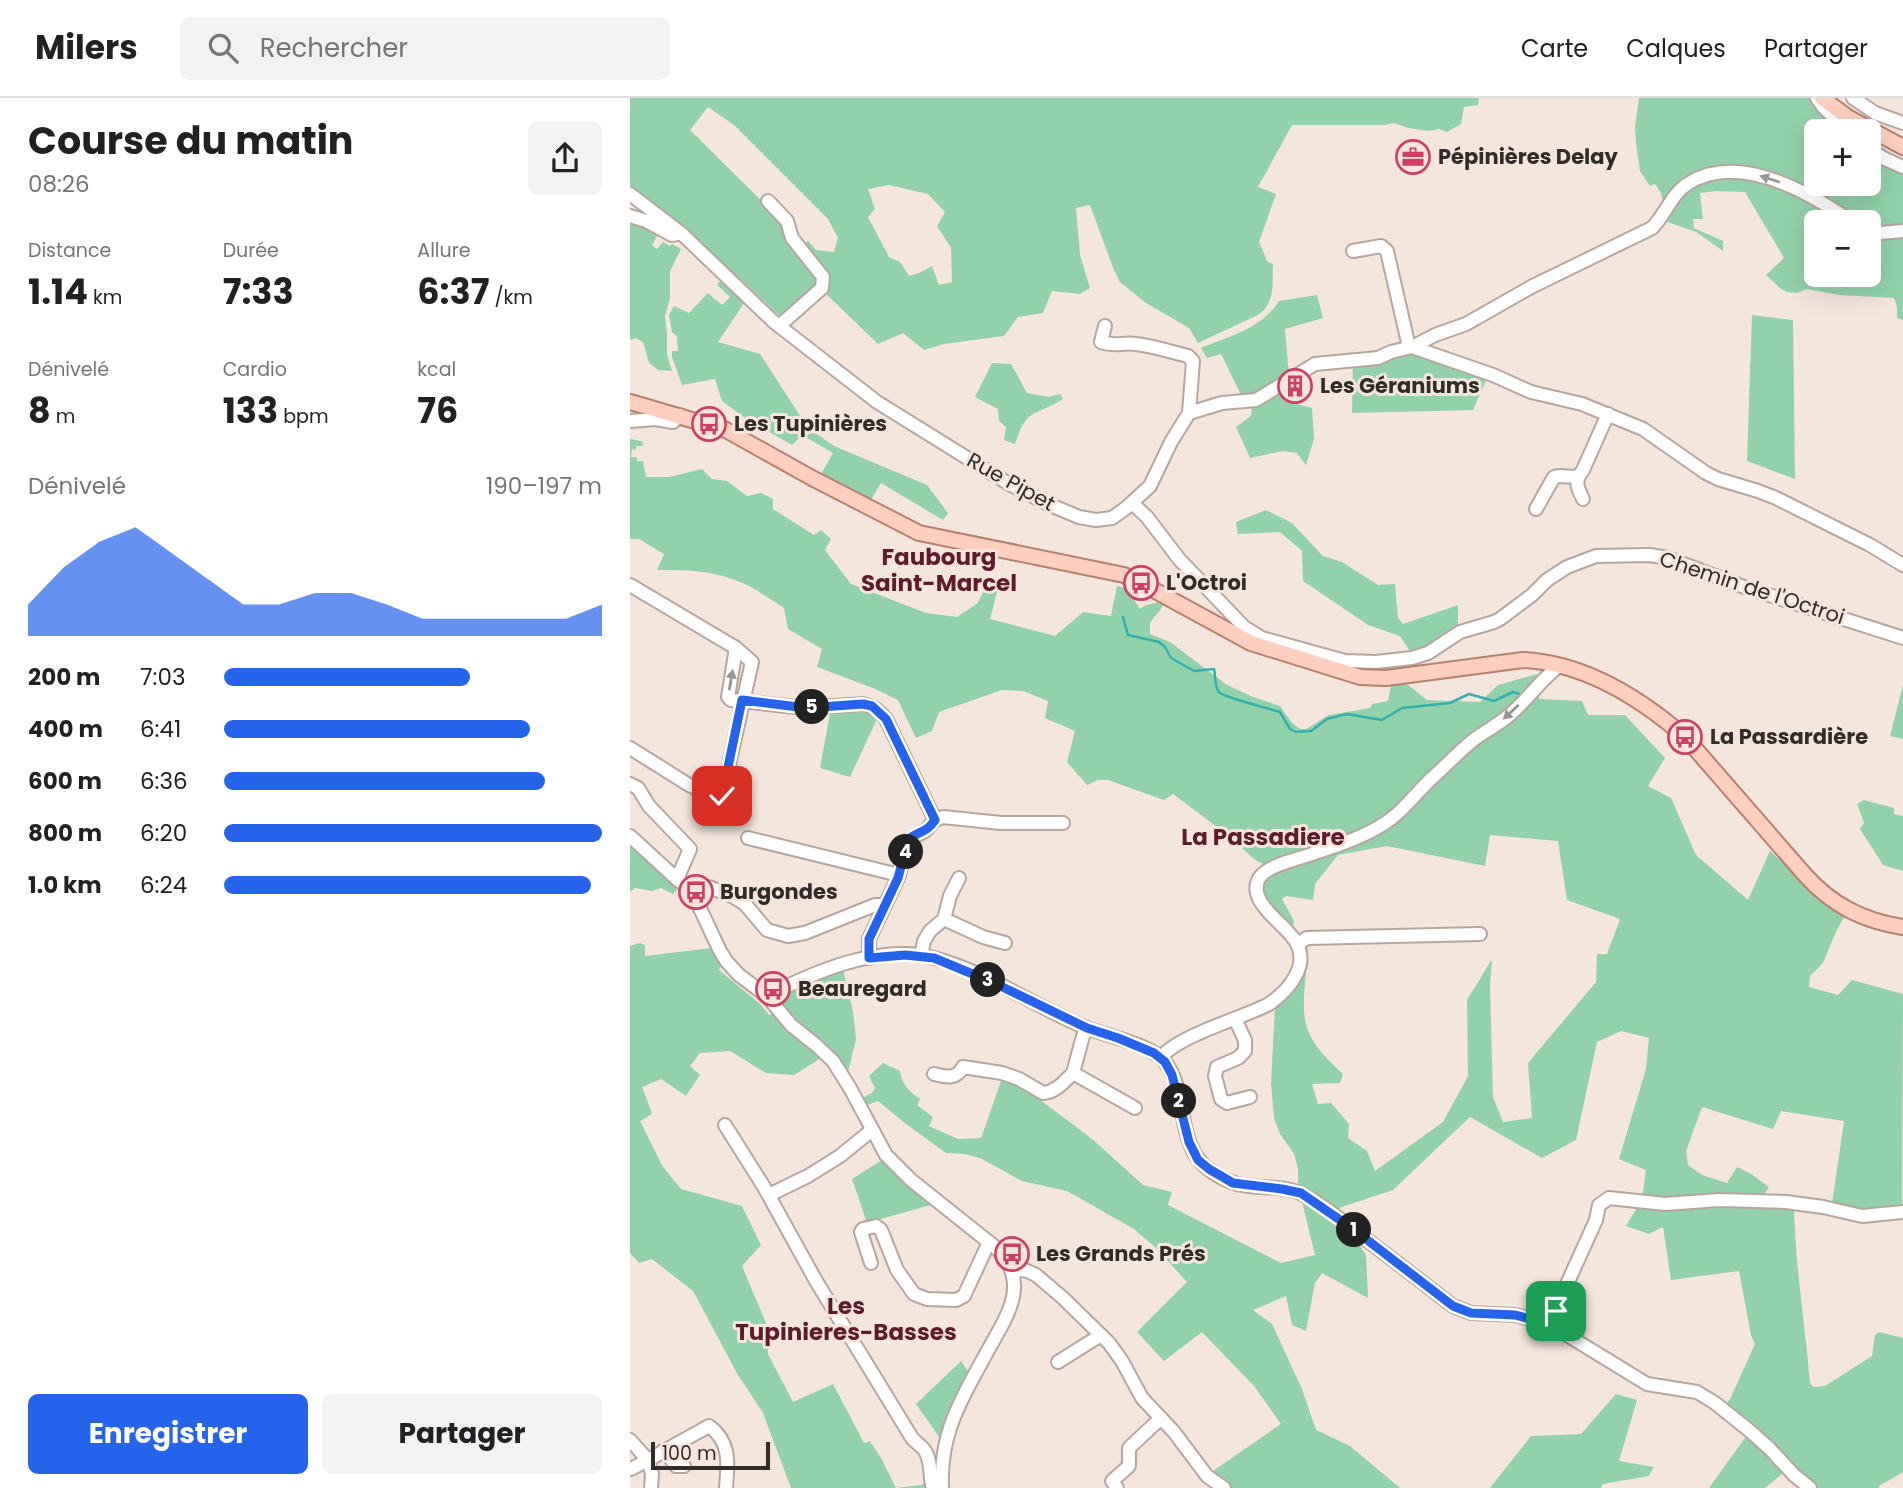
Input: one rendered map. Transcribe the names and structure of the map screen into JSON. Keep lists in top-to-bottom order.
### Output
{
  "streets": {
    "street": ["Rue Pipet", "Chemin de l'Octroi"]
  },
  "districts": ["Faubourg Saint-Marcel", "La Passadiere", "Les Tupinieres-Basses"],
  "places": {
    "office": ["Pépinières Delay"],
    "building": ["Les Géraniums"],
    "bus stop": [
      "Les Tupinières",
      "L'Octroi",
      "La Passardière",
      "Burgondes",
      "Beauregard",
      "Les Grands Prés"
    ]
  },
  "scale_bar": "100 m",
  "page": {
    "header": "Milers",
    "search": "Rechercher",
    "nav": ["Carte", "Calques", "Partager"],
    "heading": ["Course du matin", "08:26"],
    "map_buttons": ["+", "−"],
    "stats": [
      ["Distance", "1.14 km"],
      ["Durée", "7:33"],
      ["Allure", "6:37 /km"],
      ["Dénivelé", "8 m"],
      ["Cardio", "133 bpm"],
      ["kcal", "76"]
    ],
    "chart": ["Dénivelé", "190–197 m"],
    "list": [
      {
        "name": "200 m",
        "note": "7:03"
      },
      {
        "name": "400 m",
        "note": "6:41"
      },
      {
        "name": "600 m",
        "note": "6:36"
      },
      {
        "name": "800 m",
        "note": "6:20"
      },
      {
        "name": "1.0 km",
        "note": "6:24"
      }
    ],
    "pins": [
      "5",
      "4",
      "3",
      "2",
      "1"
    ],
    "buttons": ["Enregistrer", "Partager"],
    "scale": "100 m"
  }
}
